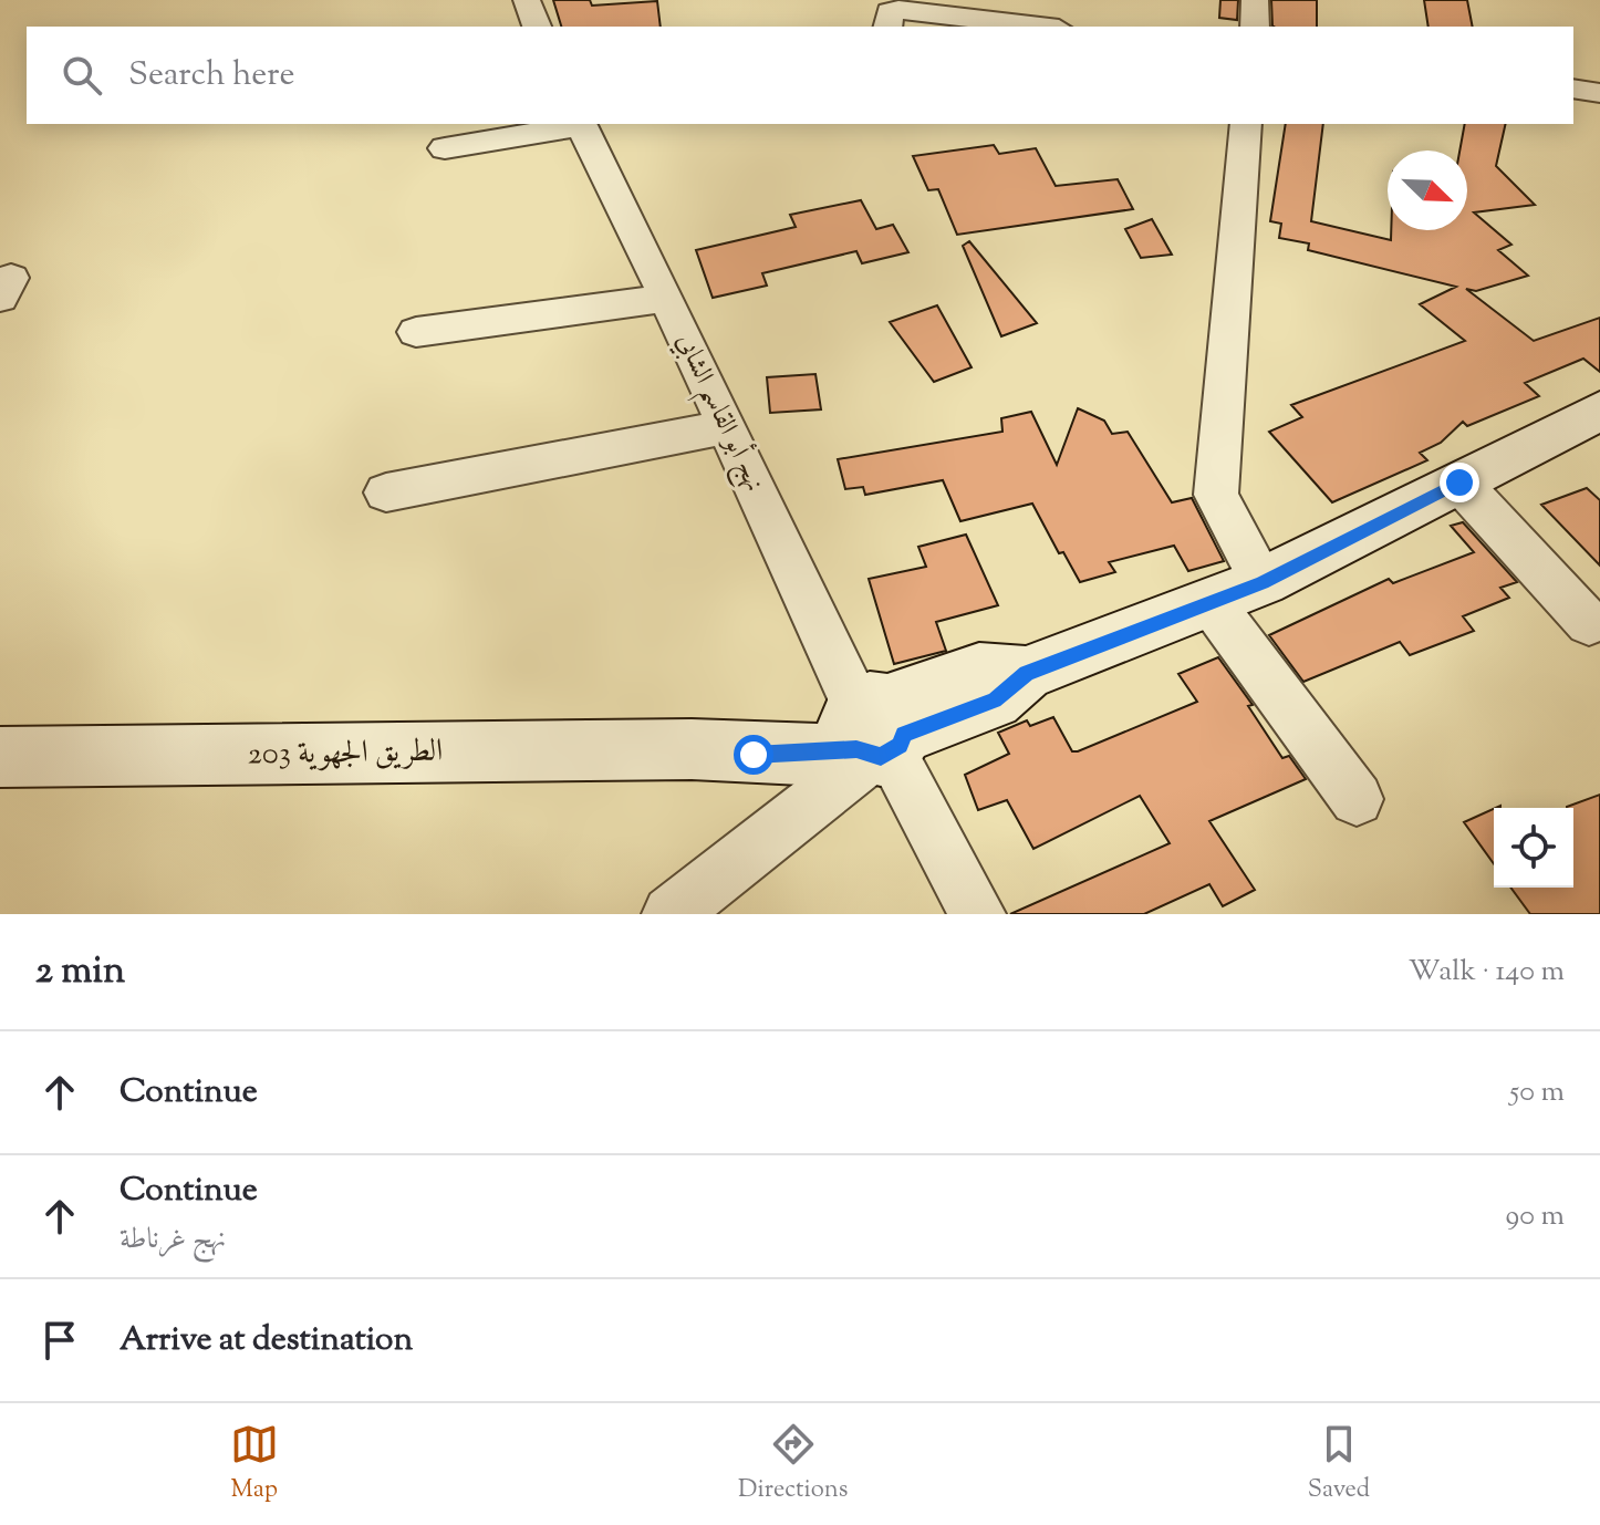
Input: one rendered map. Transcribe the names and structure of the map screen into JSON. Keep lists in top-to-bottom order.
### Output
{
  "streets": {
    "main road": ["الطريق الجهوية 203"],
    "street": ["نهج أبو القاسم الشابي"]
  },
  "crossings": [
    ["نهج أبو القاسم الشابي", "الطريق الجهوية 203"]
  ],
  "north": "bottom right",
  "page": {
    "search": "Search here",
    "heading": ["2 min", "Walk · 140 m"],
    "list": [
      ["Continue", "50 m"],
      ["Continue", "نهج غرناطة", "90 m"],
      "Arrive at destination"
    ],
    "nav": ["Map", "Directions", "Saved"]
  }
}
